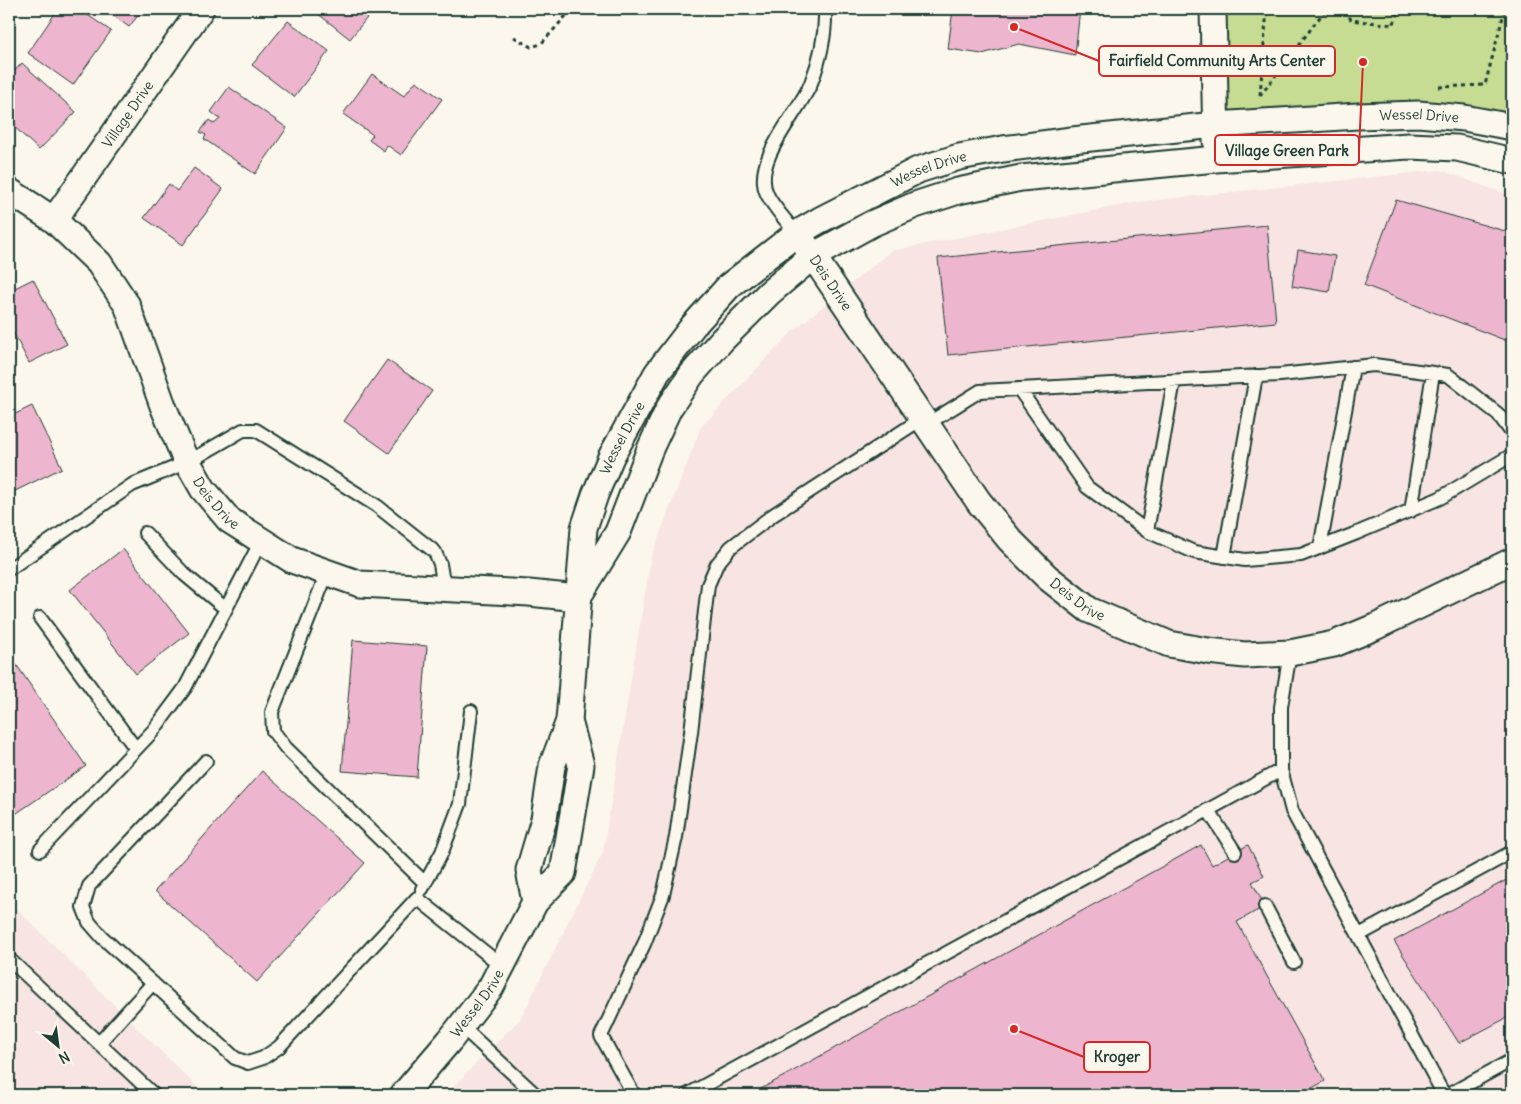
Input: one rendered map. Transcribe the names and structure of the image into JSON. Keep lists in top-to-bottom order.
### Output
{
  "streets": {
    "street": ["Village Drive", "Wessel Drive", "Deis Drive"]
  },
  "crossings": [
    ["Village Drive", "Deis Drive"],
    ["Wessel Drive", "Deis Drive"]
  ],
  "places": ["Fairfield Community Arts Center", "Village Green Park", "Kroger"],
  "north": "bottom right"
}
